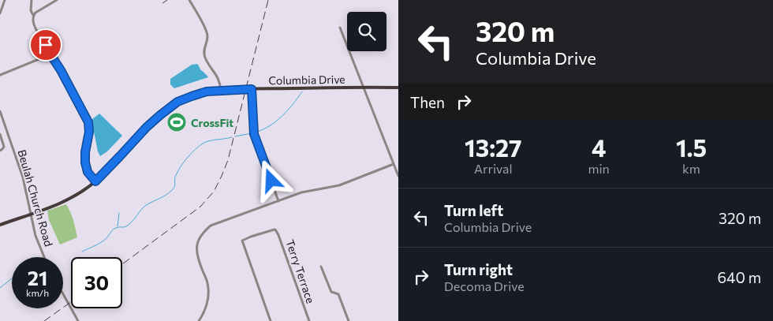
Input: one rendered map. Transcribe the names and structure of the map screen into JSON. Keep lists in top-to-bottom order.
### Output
{
  "streets": {
    "main road": ["Columbia Drive"],
    "street": ["Beulah Church Road", "Terry Terrace"]
  },
  "crossings": [
    ["Columbia Drive", "Beulah Church Road"]
  ],
  "places": {
    "sports": ["CrossFit"]
  },
  "page": {
    "turn": ["320 m", "Columbia Drive"],
    "then": "Then",
    "eta": [
      "13:27",
      "Arrival",
      "4",
      "min",
      "1.5",
      "km"
    ],
    "list": [
      {
        "name": "Turn left",
        "note": "Columbia Drive",
        "value": "320 m"
      },
      {
        "name": "Turn right",
        "note": "Decoma Drive",
        "value": "640 m"
      }
    ],
    "speed": "21 km/h",
    "limit": "30"
  }
}
